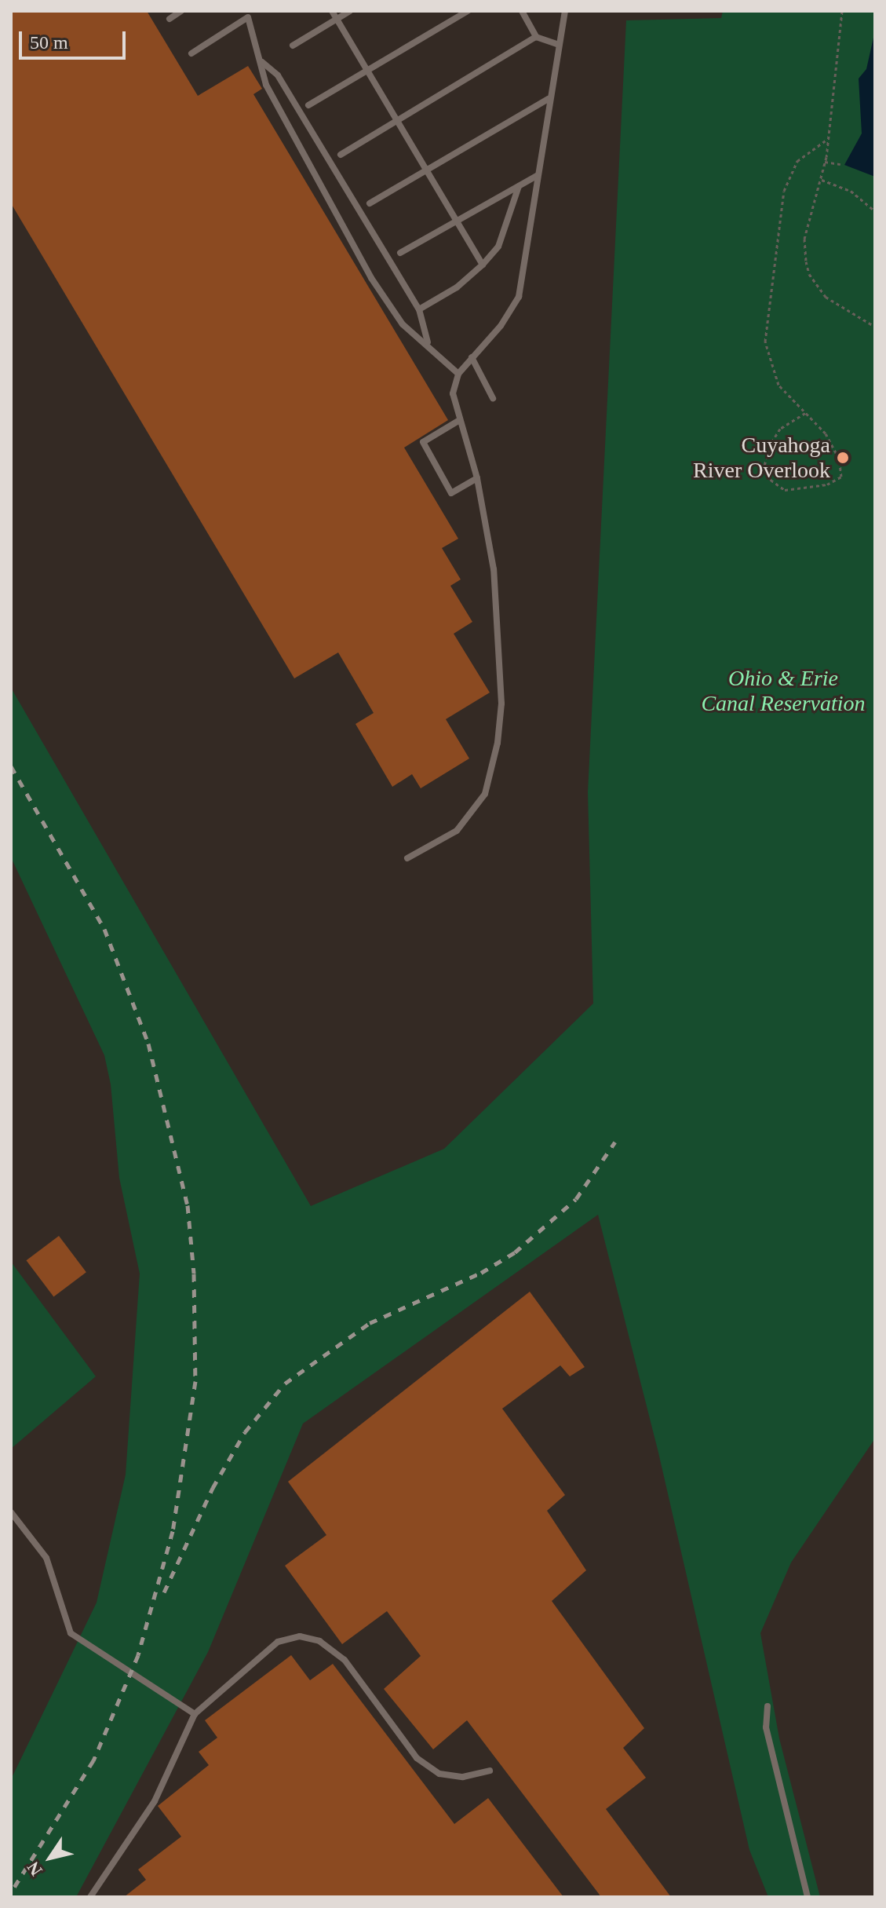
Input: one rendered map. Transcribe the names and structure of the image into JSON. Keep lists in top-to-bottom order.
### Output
{
  "parks": ["Ohio & Erie Canal Reservation"],
  "places": ["Cuyahoga River Overlook"],
  "scale_bar": "50 m",
  "north": "bottom left"
}
